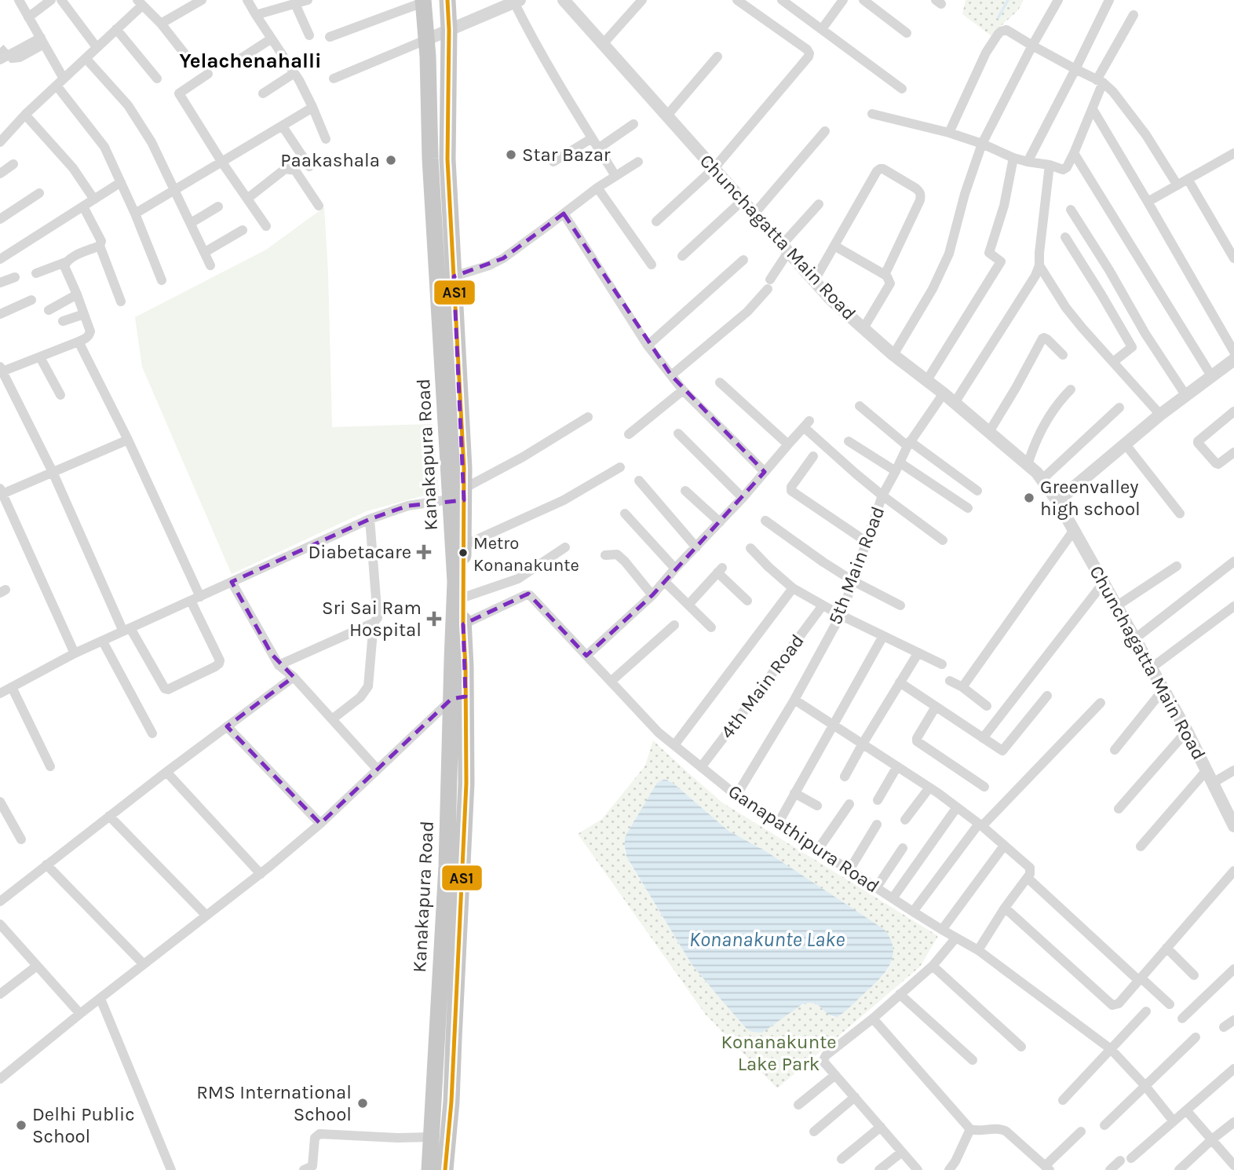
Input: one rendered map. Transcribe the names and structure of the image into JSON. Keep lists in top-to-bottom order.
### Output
{
  "streets": {
    "highway": ["Kanakapura Road"],
    "street": [
      "Chunchagatta Main Road",
      "5th Main Road",
      "4th Main Road",
      "Ganapathipura Road"
    ]
  },
  "crossings": [
    ["Chunchagatta Main Road", "5th Main Road"],
    ["Kanakapura Road", "Ganapathipura Road"],
    ["5th Main Road", "Ganapathipura Road"],
    ["4th Main Road", "Ganapathipura Road"]
  ],
  "districts": ["Yelachenahalli"],
  "water": ["Konanakunte Lake"],
  "parks": ["Konanakunte Lake Park"],
  "places": {
    "other": [
      "Star Bazar",
      "Paakashala",
      "Greenvalley high school",
      "Metro Konanakunte",
      "RMS International School",
      "Delhi Public School"
    ],
    "health": ["Diabetacare", "Sri Sai Ram Hospital"]
  },
  "lines": ["transit line AS1"]
}
